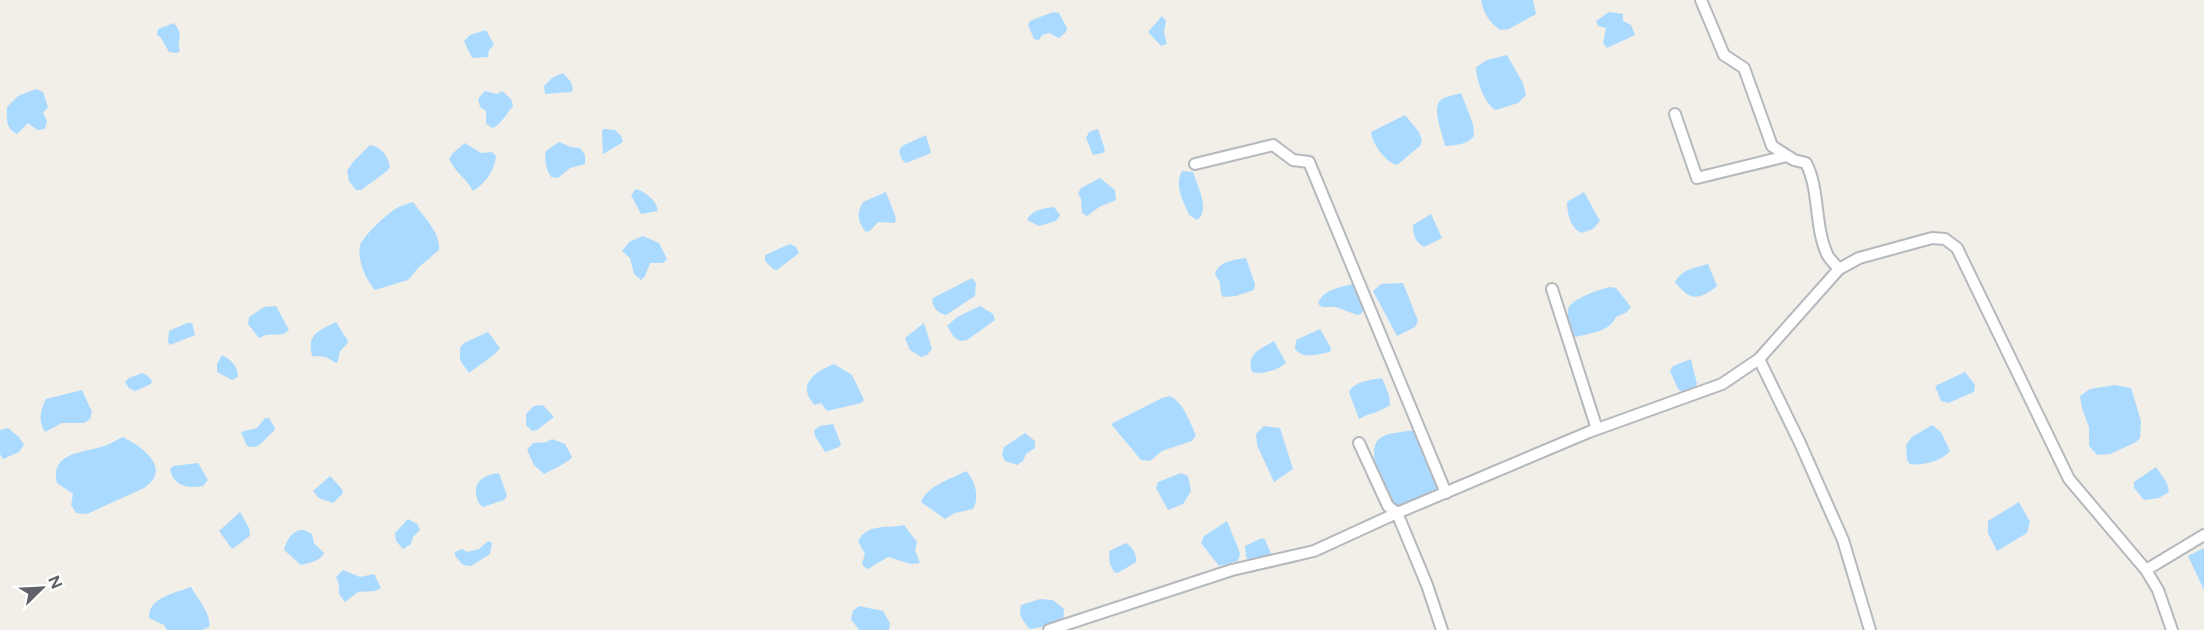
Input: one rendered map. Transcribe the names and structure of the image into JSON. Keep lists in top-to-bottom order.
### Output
{
  "north": "top right"
}
